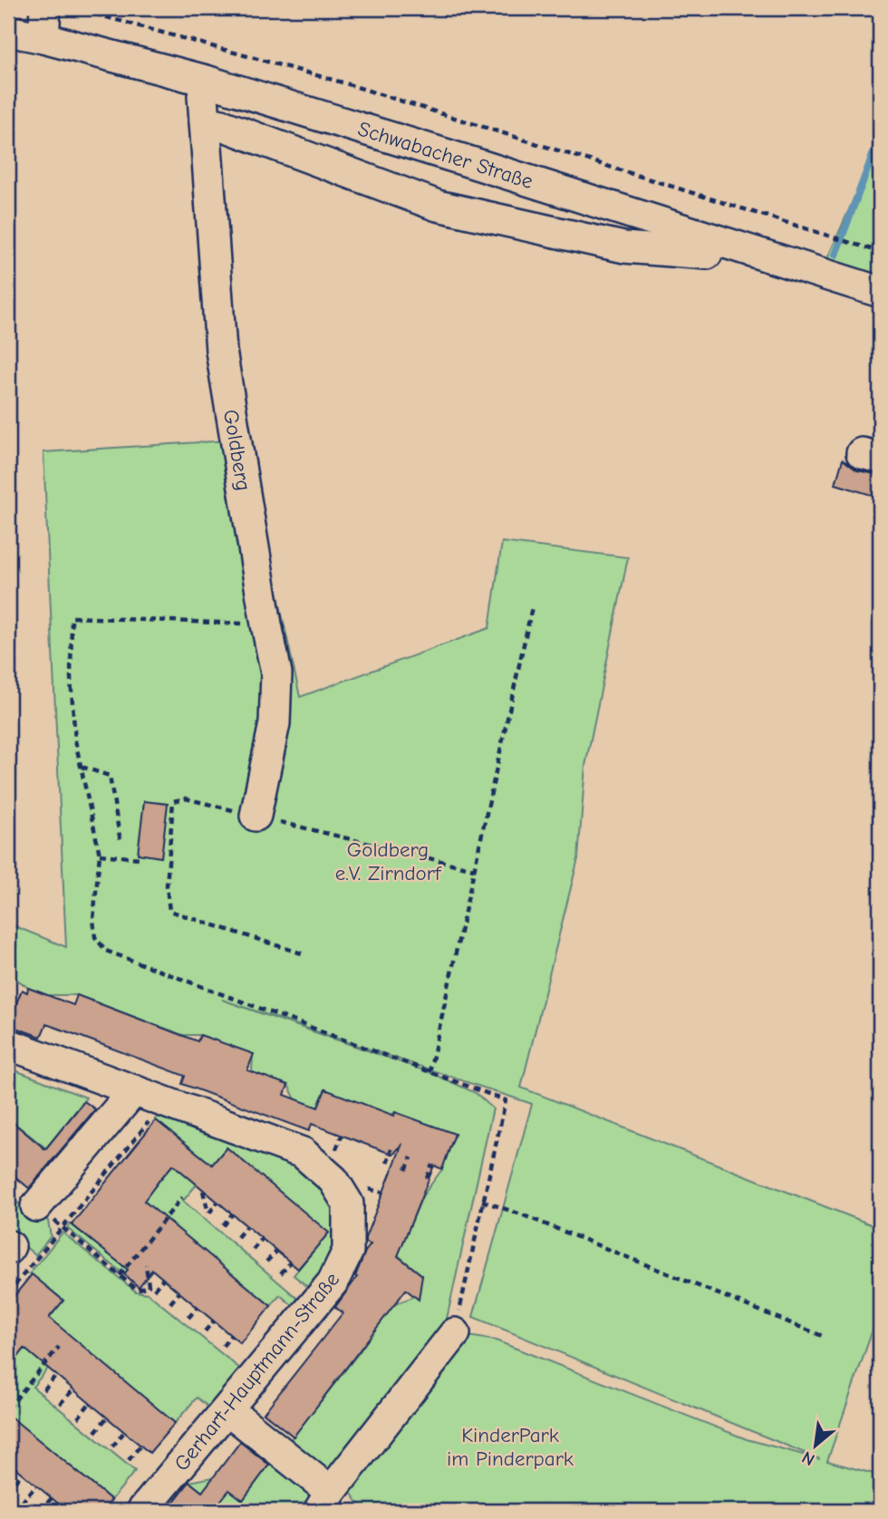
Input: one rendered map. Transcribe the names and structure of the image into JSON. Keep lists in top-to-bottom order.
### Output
{
  "streets": {
    "street": ["Schwabacher Straße", "Goldberg", "Gerhart-Hauptmann-Straße"]
  },
  "crossings": [
    ["Schwabacher Straße", "Goldberg"]
  ],
  "parks": ["Goldberg e.V. Zirndorf", "KinderPark im Pinderpark"],
  "north": "bottom left"
}
